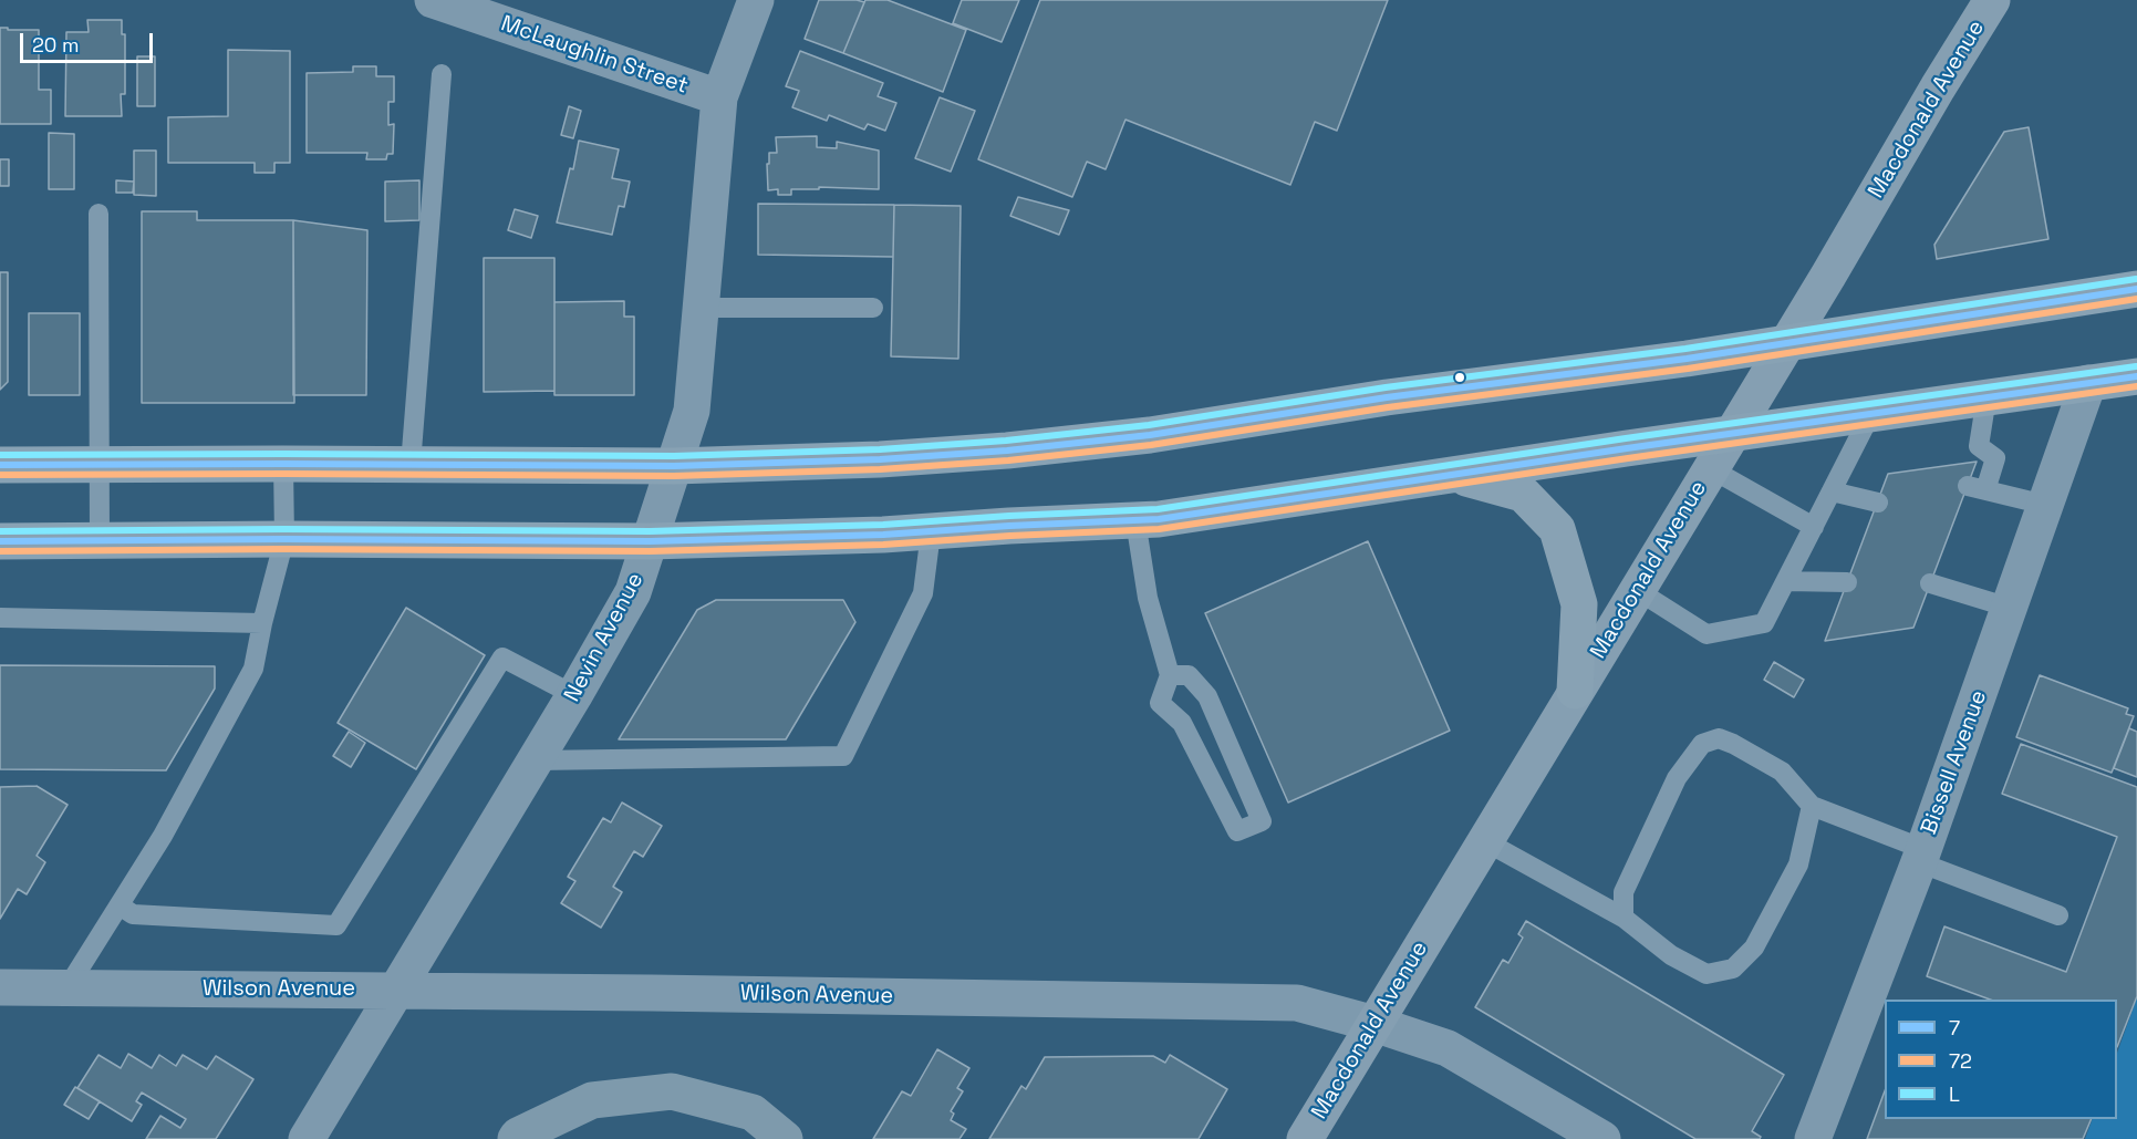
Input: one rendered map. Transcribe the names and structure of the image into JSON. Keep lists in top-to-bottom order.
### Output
{
  "streets": {
    "street": [
      "McLaughlin Street",
      "Macdonald Avenue",
      "Nevin Avenue",
      "Bissell Avenue",
      "Wilson Avenue"
    ]
  },
  "crossings": [
    ["McLaughlin Street", "Nevin Avenue"],
    ["Macdonald Avenue", "Wilson Avenue"],
    ["Nevin Avenue", "Wilson Avenue"]
  ],
  "lines": ["transit line L", "transit line 7", "transit line 72"],
  "legend": ["7", "72", "L"],
  "scale_bar": "20 m"
}
